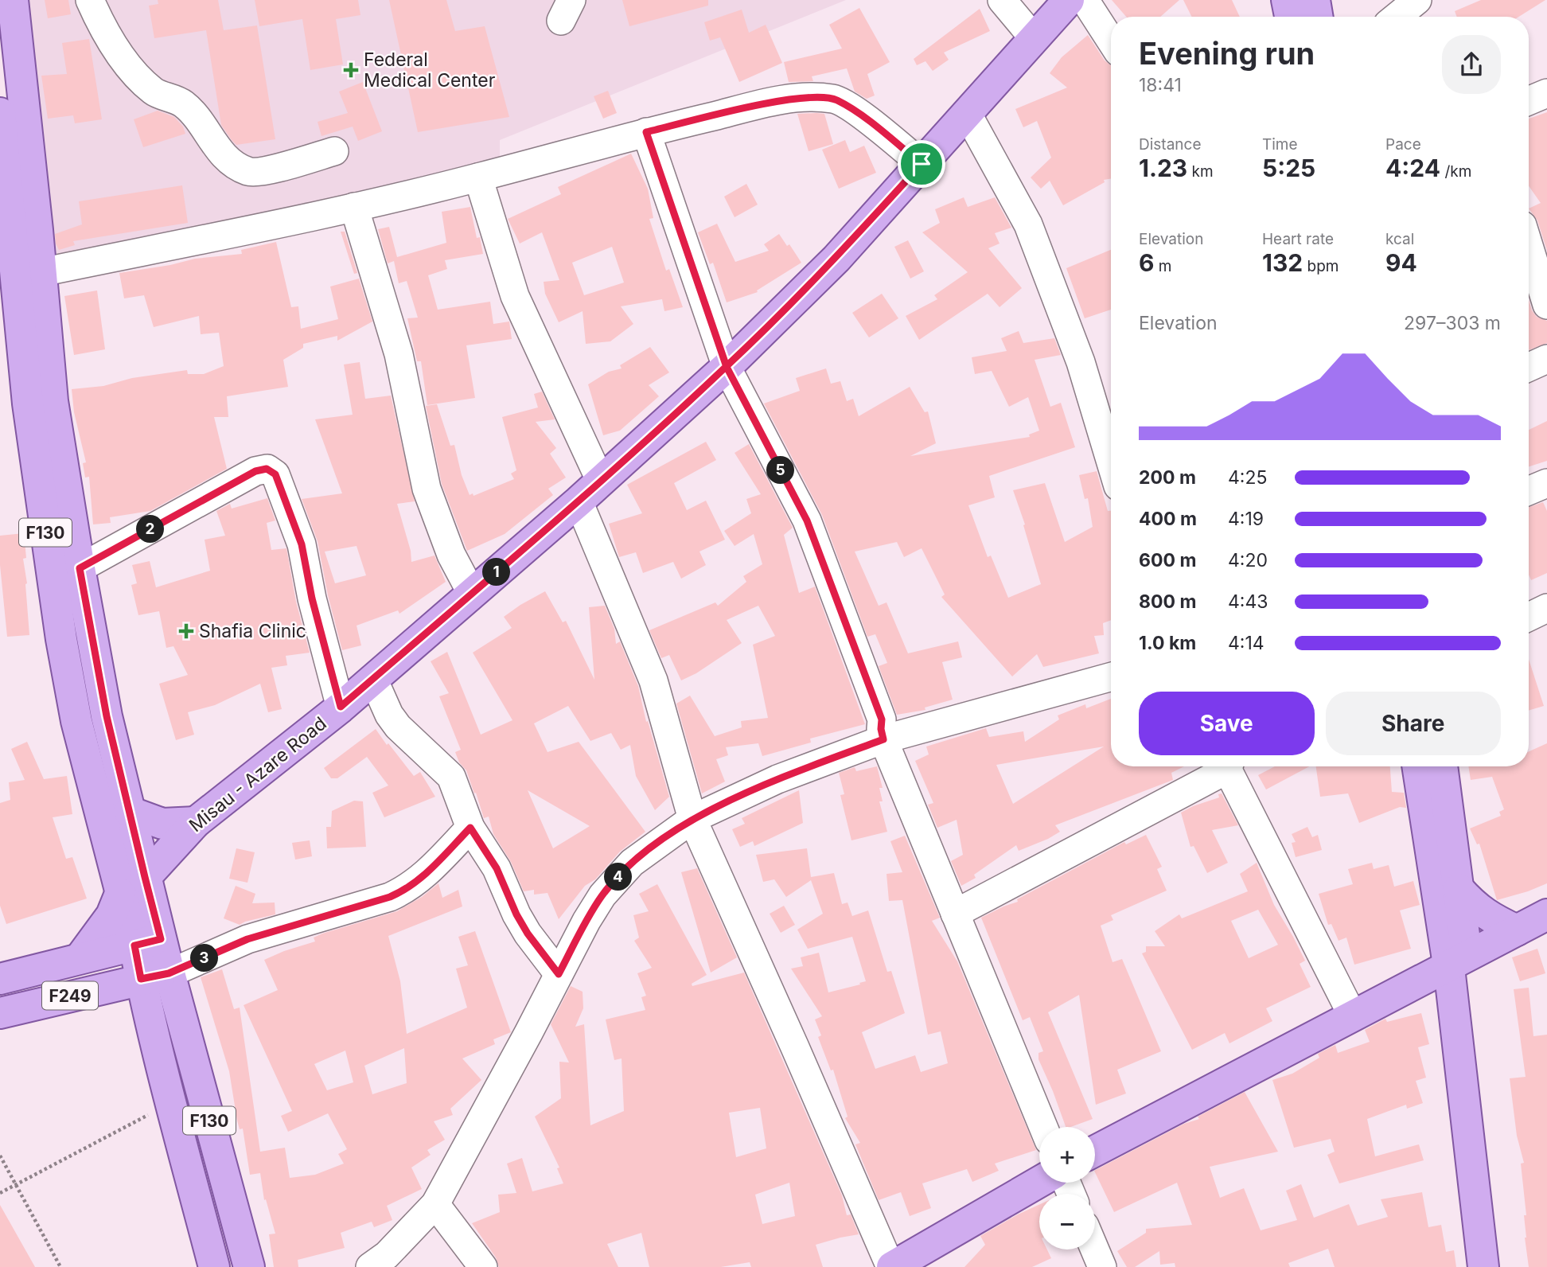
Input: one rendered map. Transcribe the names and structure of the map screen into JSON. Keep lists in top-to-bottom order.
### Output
{
  "streets": {
    "main road": ["F130", "Misau - Azare Road", "F249"]
  },
  "crossings": [
    ["F130", "Misau - Azare Road"],
    ["F130", "F249"],
    ["Misau - Azare Road", "F249"]
  ],
  "places": {
    "health": ["Federal Medical Center", "Shafia Clinic"]
  },
  "page": {
    "heading": ["Evening run", "18:41"],
    "stats": [
      ["Distance", "1.23 km"],
      ["Time", "5:25"],
      ["Pace", "4:24 /km"],
      ["Elevation", "6 m"],
      ["Heart rate", "132 bpm"],
      ["kcal", "94"]
    ],
    "chart": ["Elevation", "297–303 m"],
    "pins": [
      "5",
      "2",
      "1",
      "4",
      "3"
    ],
    "list": [
      {
        "name": "200 m",
        "note": "4:25"
      },
      {
        "name": "400 m",
        "note": "4:19"
      },
      {
        "name": "600 m",
        "note": "4:20"
      },
      {
        "name": "800 m",
        "note": "4:43"
      },
      {
        "name": "1.0 km",
        "note": "4:14"
      }
    ],
    "buttons": ["Save", "Share"],
    "map_buttons": ["+", "−"]
  }
}
